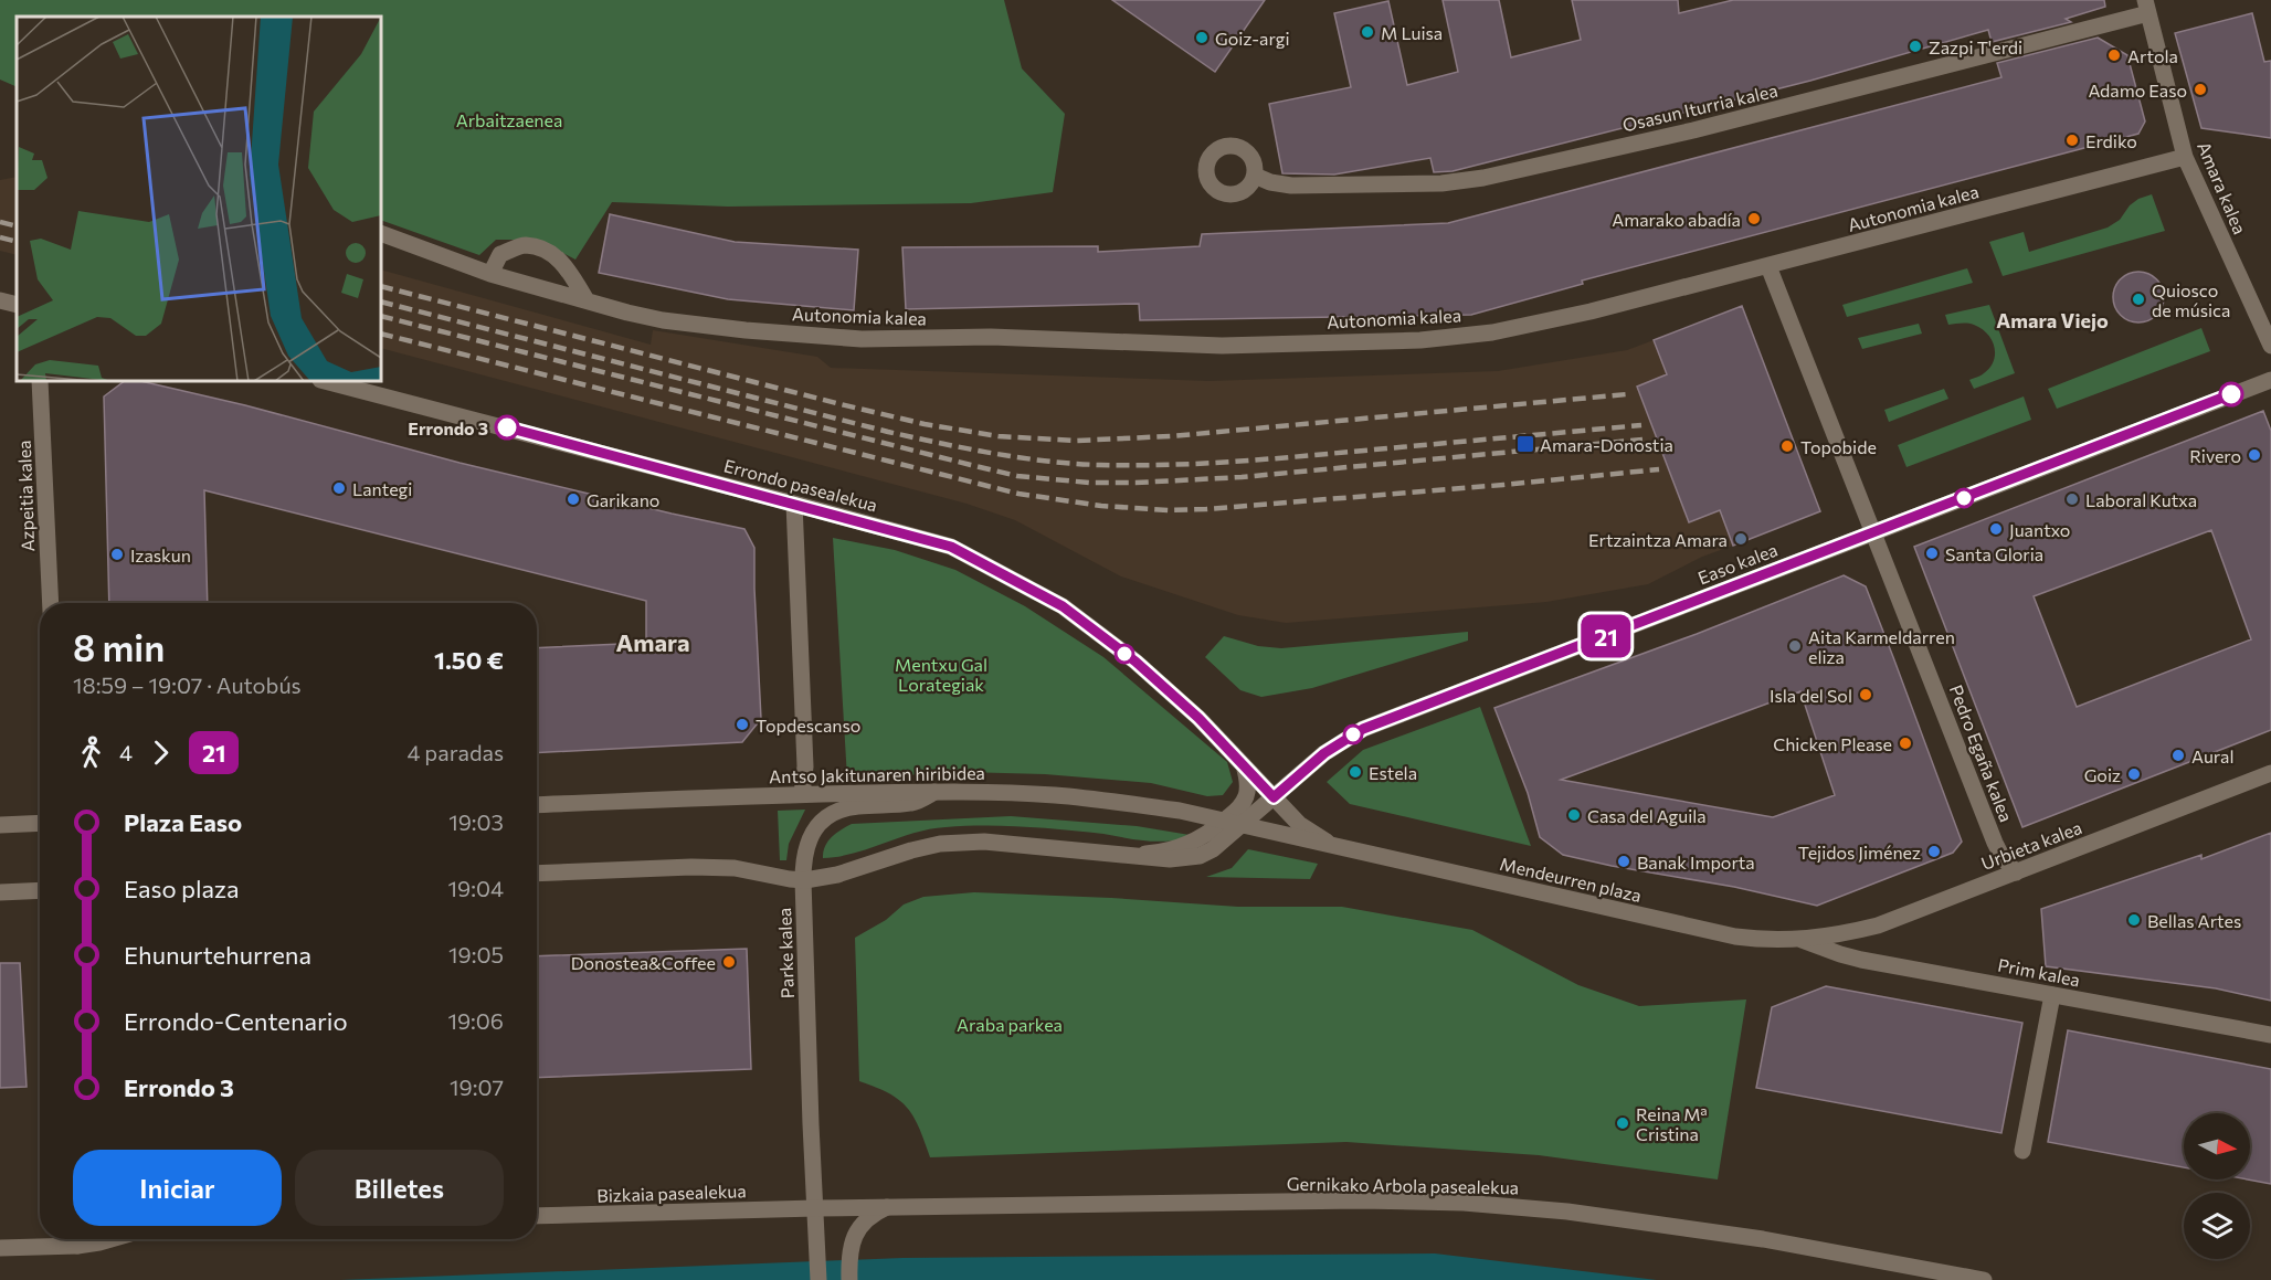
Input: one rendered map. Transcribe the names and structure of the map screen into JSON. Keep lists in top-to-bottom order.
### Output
{
  "streets": {
    "street": [
      "Osasun Iturria kalea",
      "Amara kalea",
      "Autonomia kalea",
      "Errondo pasealekua",
      "Azpeitia kalea",
      "Easo kalea",
      "Pedro Egaña kalea",
      "Antso Jakitunaren hiribidea",
      "Urbieta kalea",
      "Mendeurren plaza",
      "Parke kalea",
      "Prim kalea",
      "Gernikako Arbola pasealekua",
      "Bizkaia pasealekua"
    ]
  },
  "crossings": [
    ["Osasun Iturria kalea", "Amara kalea"],
    ["Amara kalea", "Autonomia kalea"],
    ["Autonomia kalea", "Pedro Egaña kalea"],
    ["Easo kalea", "Pedro Egaña kalea"],
    ["Easo kalea", "Antso Jakitunaren hiribidea"],
    ["Pedro Egaña kalea", "Urbieta kalea"],
    ["Antso Jakitunaren hiribidea", "Mendeurren plaza"],
    ["Antso Jakitunaren hiribidea", "Parke kalea"],
    ["Urbieta kalea", "Mendeurren plaza"],
    ["Urbieta kalea", "Prim kalea"],
    ["Mendeurren plaza", "Prim kalea"],
    ["Parke kalea", "Gernikako Arbola pasealekua"],
    ["Parke kalea", "Bizkaia pasealekua"],
    ["Gernikako Arbola pasealekua", "Bizkaia pasealekua"]
  ],
  "districts": ["Amara Viejo", "Amara"],
  "parks": ["Arbaitzaenea", "Mentxu Gal Lorategiak", "Araba parkea"],
  "places": {
    "other": [
      "M Luisa",
      "Goiz-argi",
      "Zazpi T'erdi",
      "Artola",
      "Adamo Easo",
      "Erdiko",
      "Amarako abadía",
      "Quiosco de música",
      "Errondo 3",
      "Topobide",
      "Rivero",
      "Lantegi",
      "Garikano",
      "Laboral Kutxa",
      "Juantxo",
      "Ertzaintza Amara",
      "Santa Gloria",
      "Izaskun",
      "Aita Karmeldarren eliza",
      "Isla del Sol",
      "Topdescanso",
      "Chicken Please",
      "Aural",
      "Estela",
      "Goiz",
      "Casa del Aguila",
      "Tejidos Jiménez",
      "Banak Importa",
      "Bellas Artes",
      "Donostea&Coffee",
      "Reina Mª Cristina"
    ],
    "transit": ["Amara-Donostia"]
  },
  "lines": ["bus line 21"],
  "north": "right",
  "page": {
    "on_map": "21",
    "heading": ["8 min", "18:59 – 19:07 · Autobús", "1.50 €"],
    "legs": ["4", "21", "4 paradas"],
    "list": [
      {
        "name": "Plaza Easo",
        "value": "19:03"
      },
      {
        "name": "Easo plaza",
        "value": "19:04"
      },
      {
        "name": "Ehunurtehurrena",
        "value": "19:05"
      },
      {
        "name": "Errondo-Centenario",
        "value": "19:06"
      },
      {
        "name": "Errondo 3",
        "value": "19:07"
      }
    ],
    "buttons": ["Iniciar", "Billetes"]
  }
}
